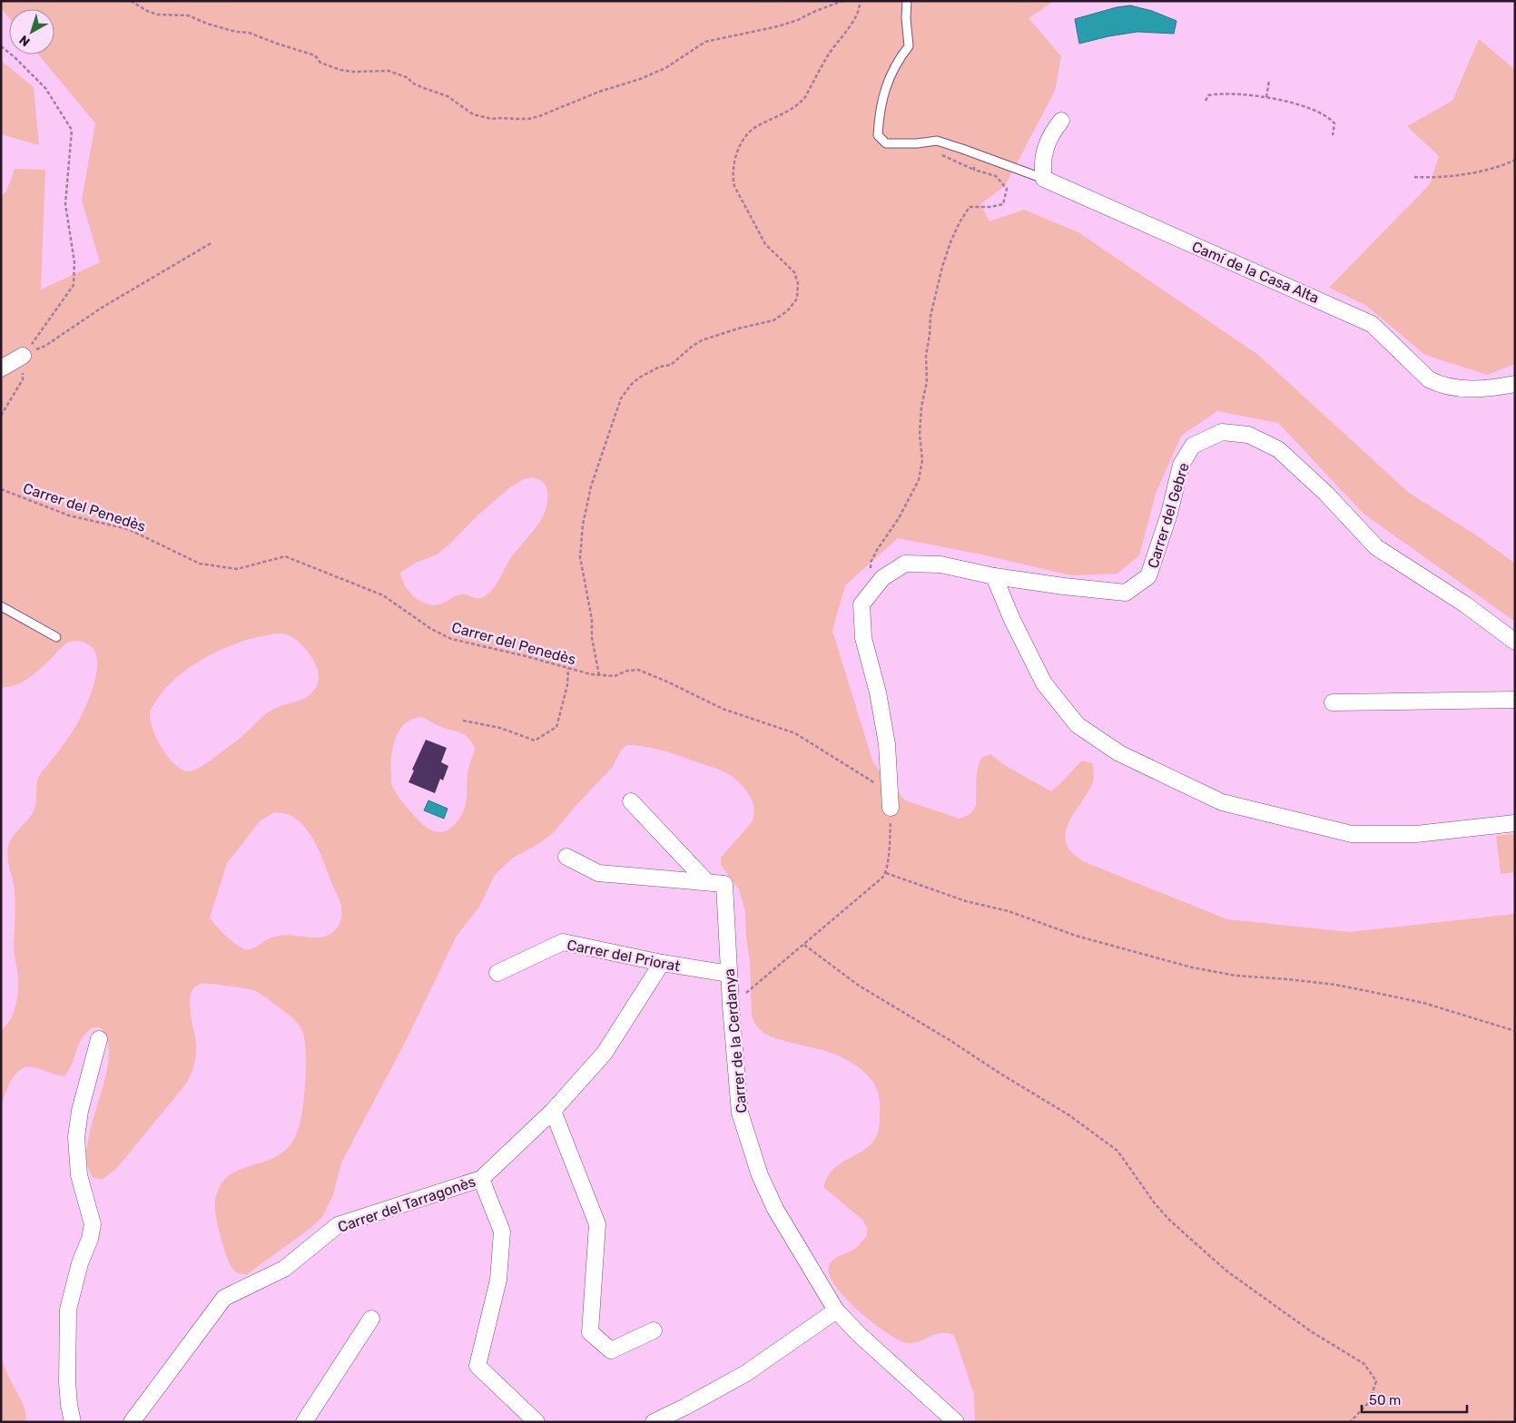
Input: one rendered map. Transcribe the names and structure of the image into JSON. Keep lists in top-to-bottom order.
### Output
{
  "streets": {
    "street": [
      "Camí de la Casa Alta",
      "Carrer del Gebre",
      "Carrer del Priorat",
      "Carrer de la Cerdanya",
      "Carrer del Tarragonès"
    ],
    "path": ["Carrer del Penedès"]
  },
  "crossings": [
    ["Carrer del Penedès", "Carrer del Gebre"],
    ["Carrer del Priorat", "Carrer de la Cerdanya"],
    ["Carrer del Priorat", "Carrer del Tarragonès"]
  ],
  "scale_bar": "50 m",
  "north": "bottom left"
}
